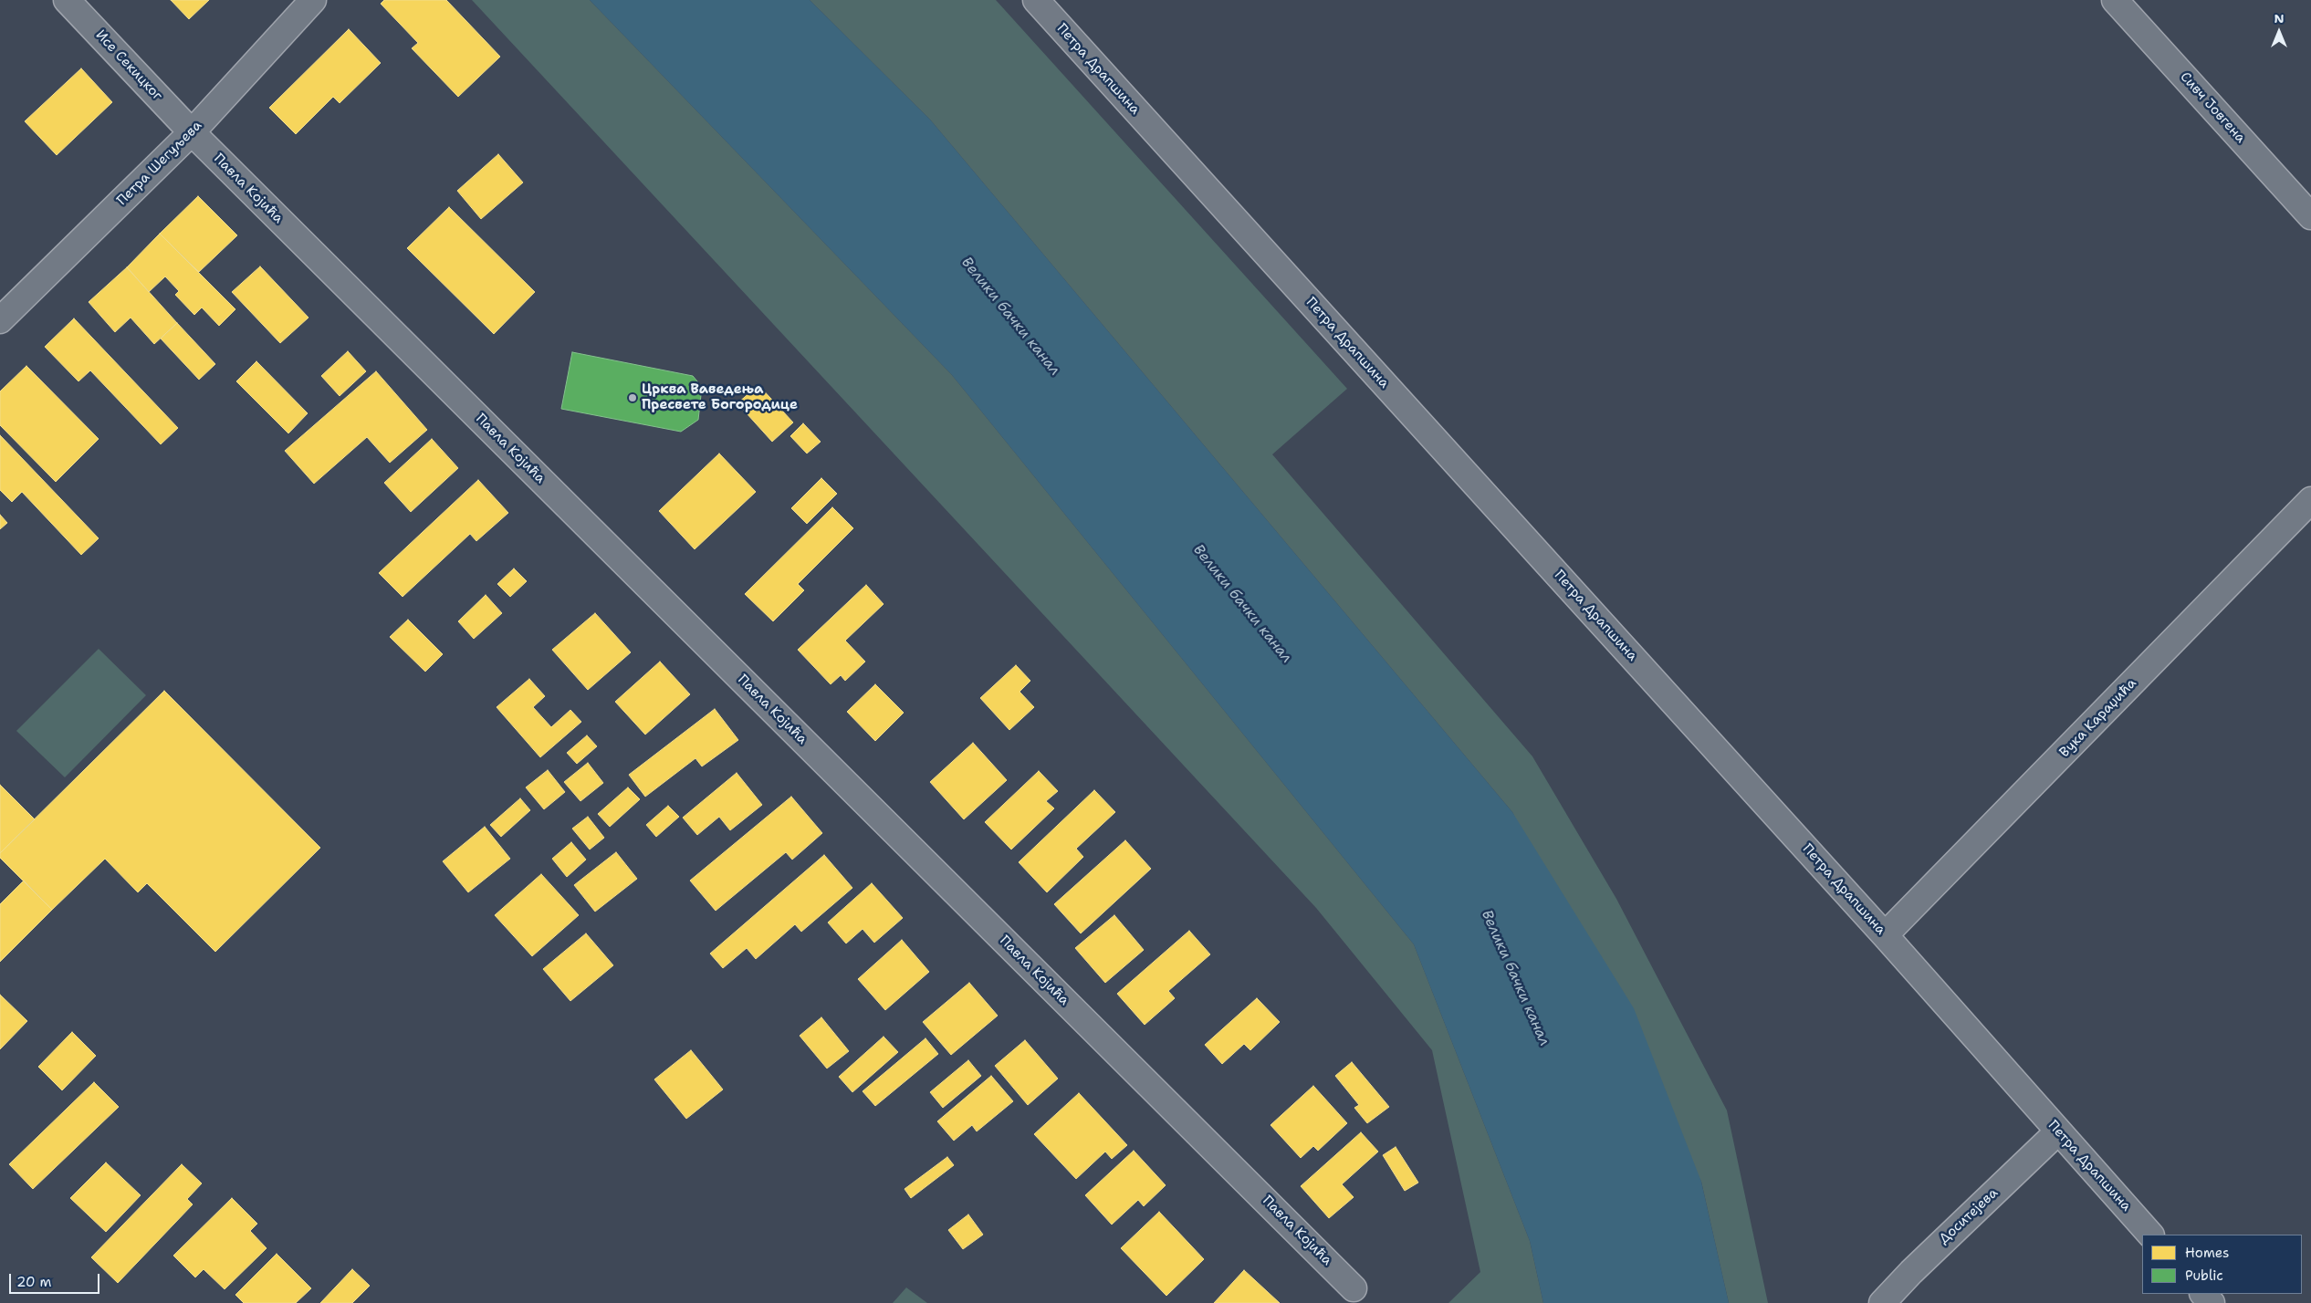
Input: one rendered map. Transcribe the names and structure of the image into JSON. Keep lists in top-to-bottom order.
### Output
{
  "streets": {
    "street": [
      "Исе Секицког",
      "Петра Драпшина",
      "Сивч Јовгена",
      "Петра Шегуљева",
      "Павла Којића",
      "Вука Караџића",
      "Доситејева"
    ]
  },
  "crossings": [
    ["Исе Секицког", "Петра Шегуљева"],
    ["Исе Секицког", "Павла Којића"],
    ["Петра Драпшина", "Вука Караџића"],
    ["Петра Драпшина", "Доситејева"],
    ["Петра Шегуљева", "Павла Којића"]
  ],
  "water": ["Велики бачки канал"],
  "places": ["Црква Ваведења Пресвете Богородице"],
  "legend": ["Homes", "Public"],
  "scale_bar": "20 m",
  "north": "top"
}
